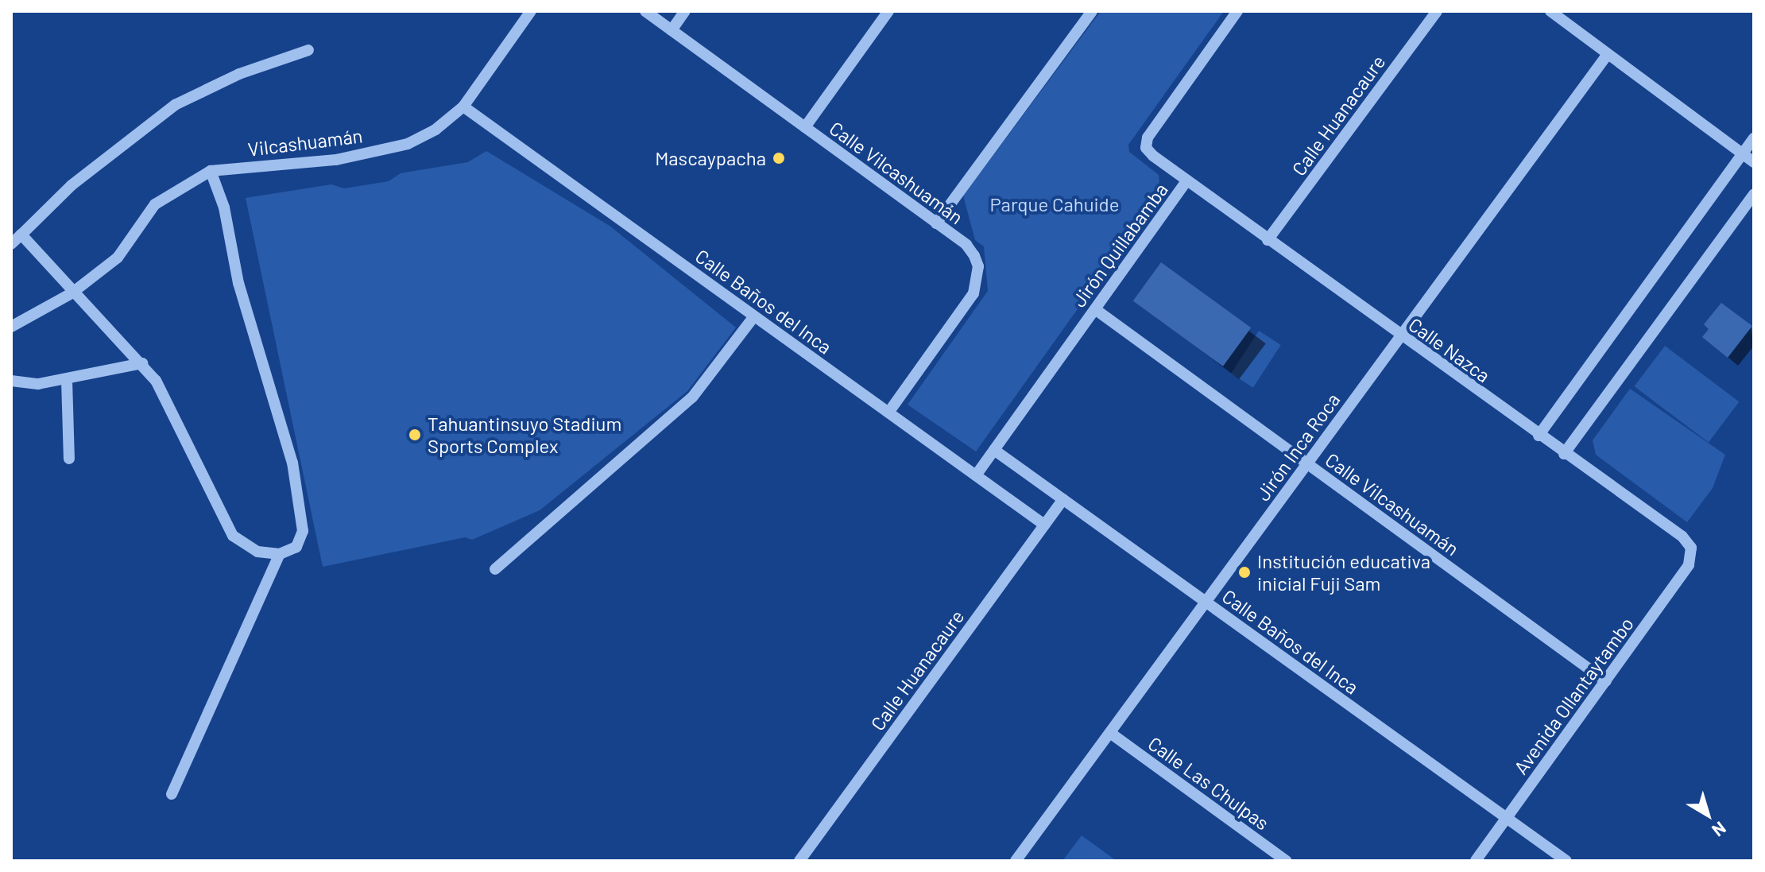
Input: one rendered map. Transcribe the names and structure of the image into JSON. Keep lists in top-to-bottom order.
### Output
{
  "streets": {
    "street": [
      "Calle Huanacaure",
      "Vilcashuamán",
      "Calle Vilcashuamán",
      "Jirón Quillabamba",
      "Calle Baños del Inca",
      "Calle Nazca",
      "Jirón Inca Roca",
      "Avenida Ollantaytambo",
      "Calle Las Chulpas"
    ]
  },
  "crossings": [
    ["Calle Huanacaure", "Calle Baños del Inca"],
    ["Calle Huanacaure", "Calle Nazca"],
    ["Vilcashuamán", "Calle Baños del Inca"],
    ["Calle Vilcashuamán", "Jirón Quillabamba"],
    ["Calle Vilcashuamán", "Calle Baños del Inca"],
    ["Calle Vilcashuamán", "Jirón Inca Roca"],
    ["Calle Vilcashuamán", "Avenida Ollantaytambo"],
    ["Jirón Quillabamba", "Calle Baños del Inca"],
    ["Jirón Quillabamba", "Calle Nazca"],
    ["Calle Baños del Inca", "Jirón Inca Roca"],
    ["Calle Baños del Inca", "Avenida Ollantaytambo"],
    ["Calle Nazca", "Jirón Inca Roca"],
    ["Calle Nazca", "Avenida Ollantaytambo"],
    ["Jirón Inca Roca", "Calle Las Chulpas"]
  ],
  "parks": ["Parque Cahuide"],
  "places": ["Mascaypacha", "Tahuantinsuyo Stadium Sports Complex", "Institución educativa inicial Fuji Sam"],
  "north": "bottom right"
}
